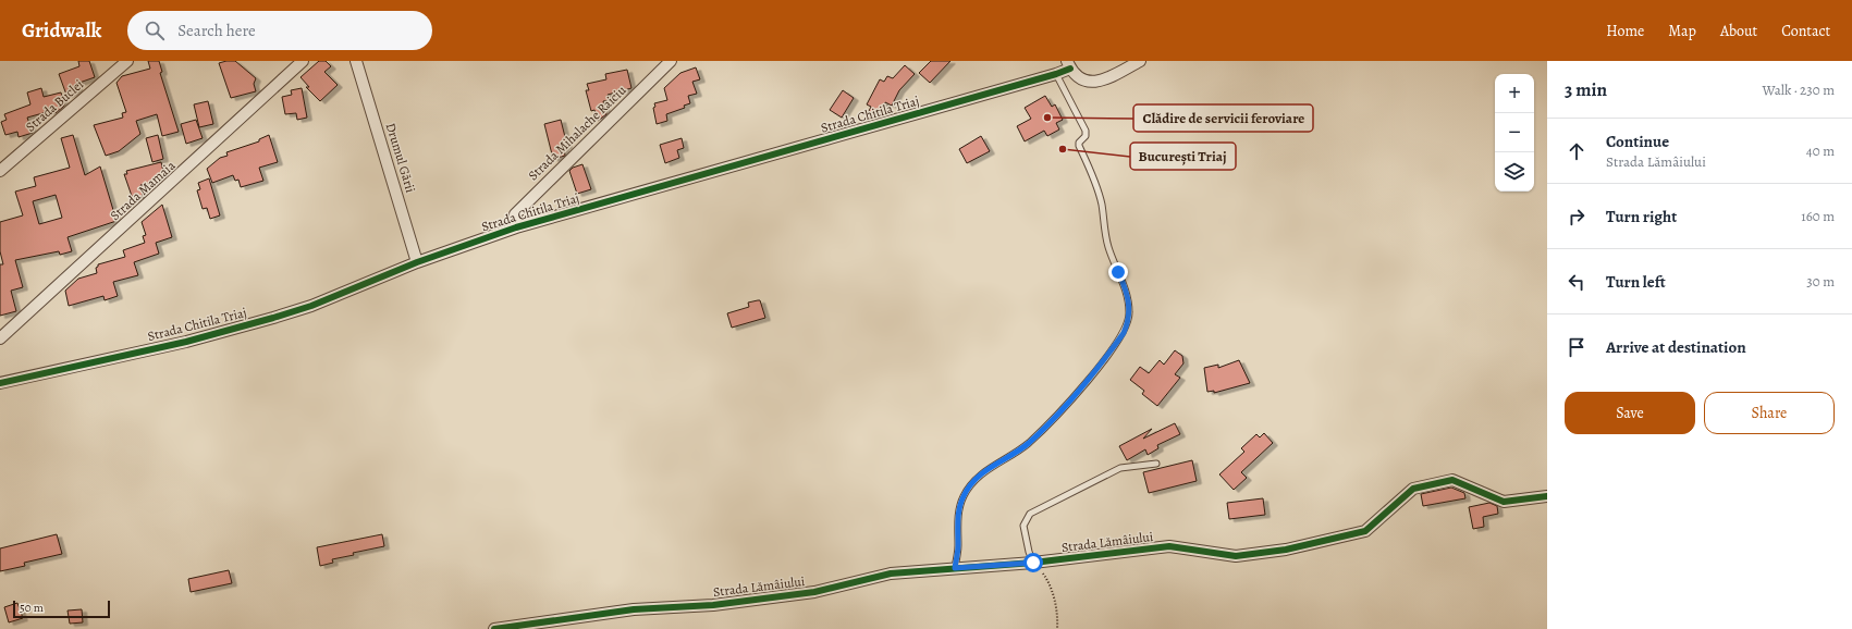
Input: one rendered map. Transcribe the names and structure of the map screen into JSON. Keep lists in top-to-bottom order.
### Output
{
  "streets": {
    "street": [
      "Strada Buclei",
      "Strada Chitila Triaj",
      "Strada Mihalache Raiciu",
      "Drumul Gării",
      "Strada Mamaia",
      "Strada Lămâiului"
    ]
  },
  "crossings": [
    ["Strada Chitila Triaj", "Strada Mihalache Raiciu"],
    ["Strada Chitila Triaj", "Drumul Gării"]
  ],
  "places": ["Clădire de servicii feroviare", "București Triaj"],
  "scale_bar": "50 m",
  "page": {
    "header": "Gridwalk",
    "search": "Search here",
    "nav": [
      "Home",
      "Map",
      "About",
      "Contact"
    ],
    "heading": ["3 min", "Walk · 230 m"],
    "map_buttons": ["+", "−"],
    "list": [
      ["Continue", "Strada Lămâiului", "40 m"],
      ["Turn right", "160 m"],
      ["Turn left", "30 m"],
      "Arrive at destination"
    ],
    "buttons": ["Save", "Share"],
    "scale": "50 m"
  }
}
